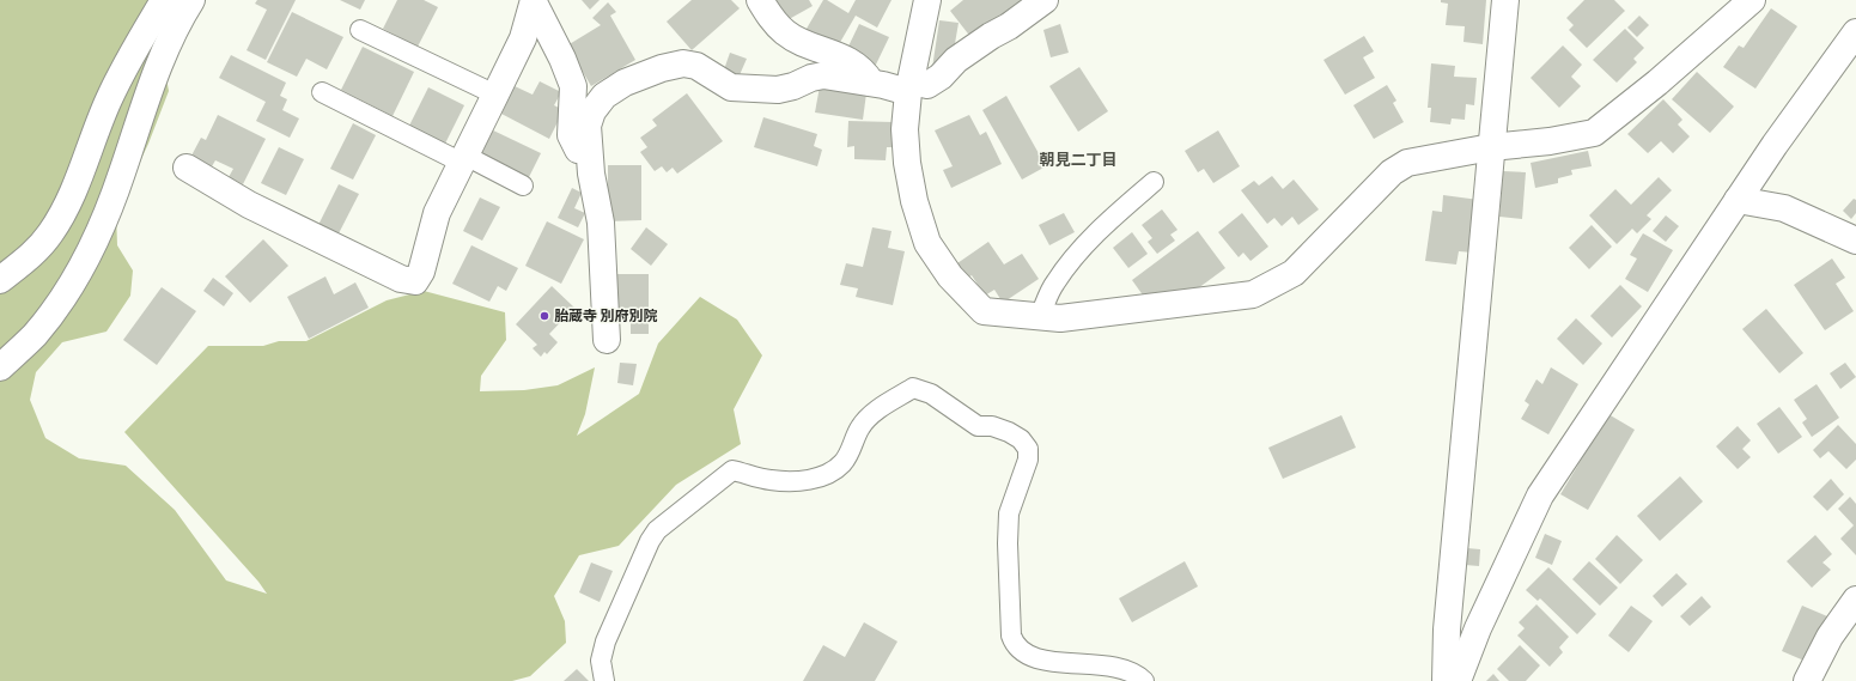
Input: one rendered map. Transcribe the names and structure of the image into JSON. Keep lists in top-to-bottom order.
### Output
{
  "districts": ["朝見二丁目"],
  "places": ["胎蔵寺 別府別院"]
}
